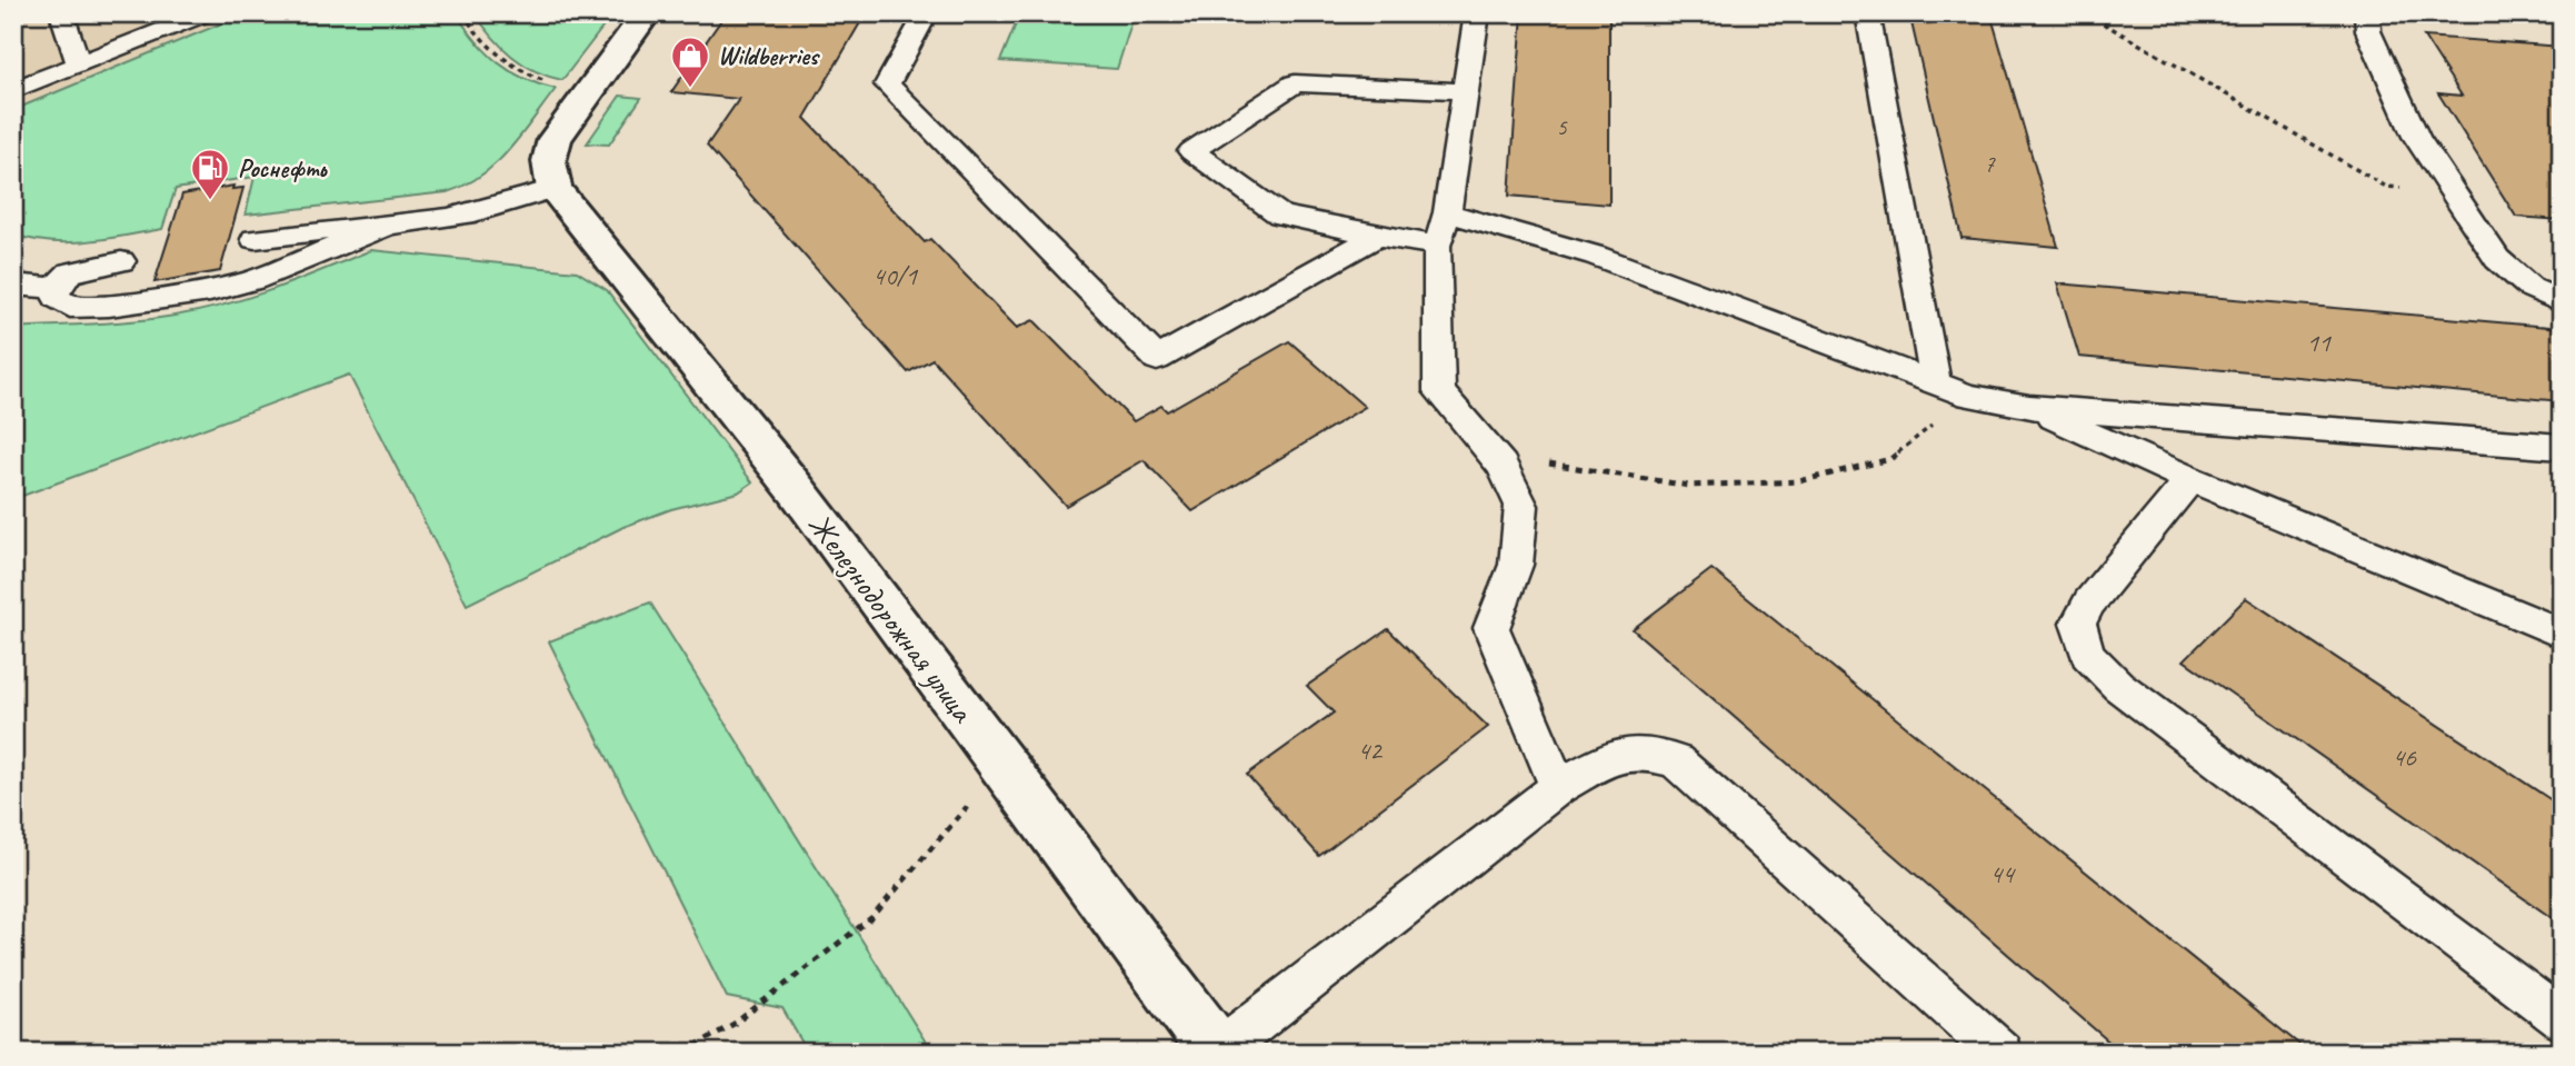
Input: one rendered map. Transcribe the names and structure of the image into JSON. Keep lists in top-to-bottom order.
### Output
{
  "streets": {
    "street": ["Железнодорожная улица"]
  },
  "places": {
    "shop": ["Wildberries"],
    "fuel station": ["Роснефть"]
  },
  "house_numbers": [
    "5",
    "7",
    "40/1",
    "11",
    "42",
    "46",
    "44"
  ]
}
